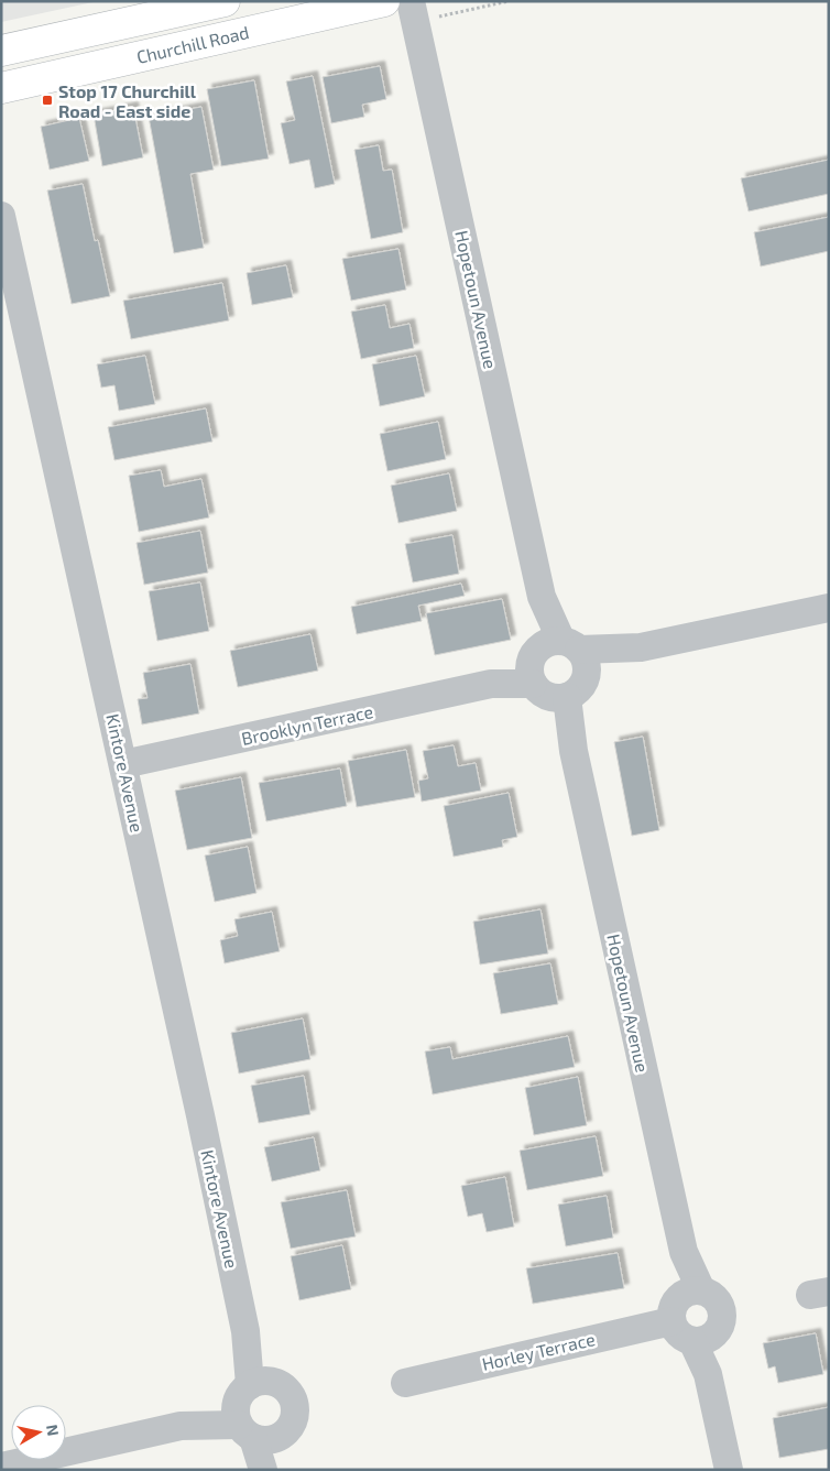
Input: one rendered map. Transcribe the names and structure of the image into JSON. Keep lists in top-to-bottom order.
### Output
{
  "streets": {
    "main road": ["Churchill Road"],
    "street": [
      "Hopetoun Avenue",
      "Brooklyn Terrace",
      "Kintore Avenue",
      "Horley Terrace"
    ]
  },
  "crossings": [
    ["Hopetoun Avenue", "Brooklyn Terrace"],
    ["Hopetoun Avenue", "Horley Terrace"],
    ["Brooklyn Terrace", "Kintore Avenue"]
  ],
  "places": {
    "transit": ["Stop 17 Churchill Road - East side"]
  },
  "north": "right"
}
